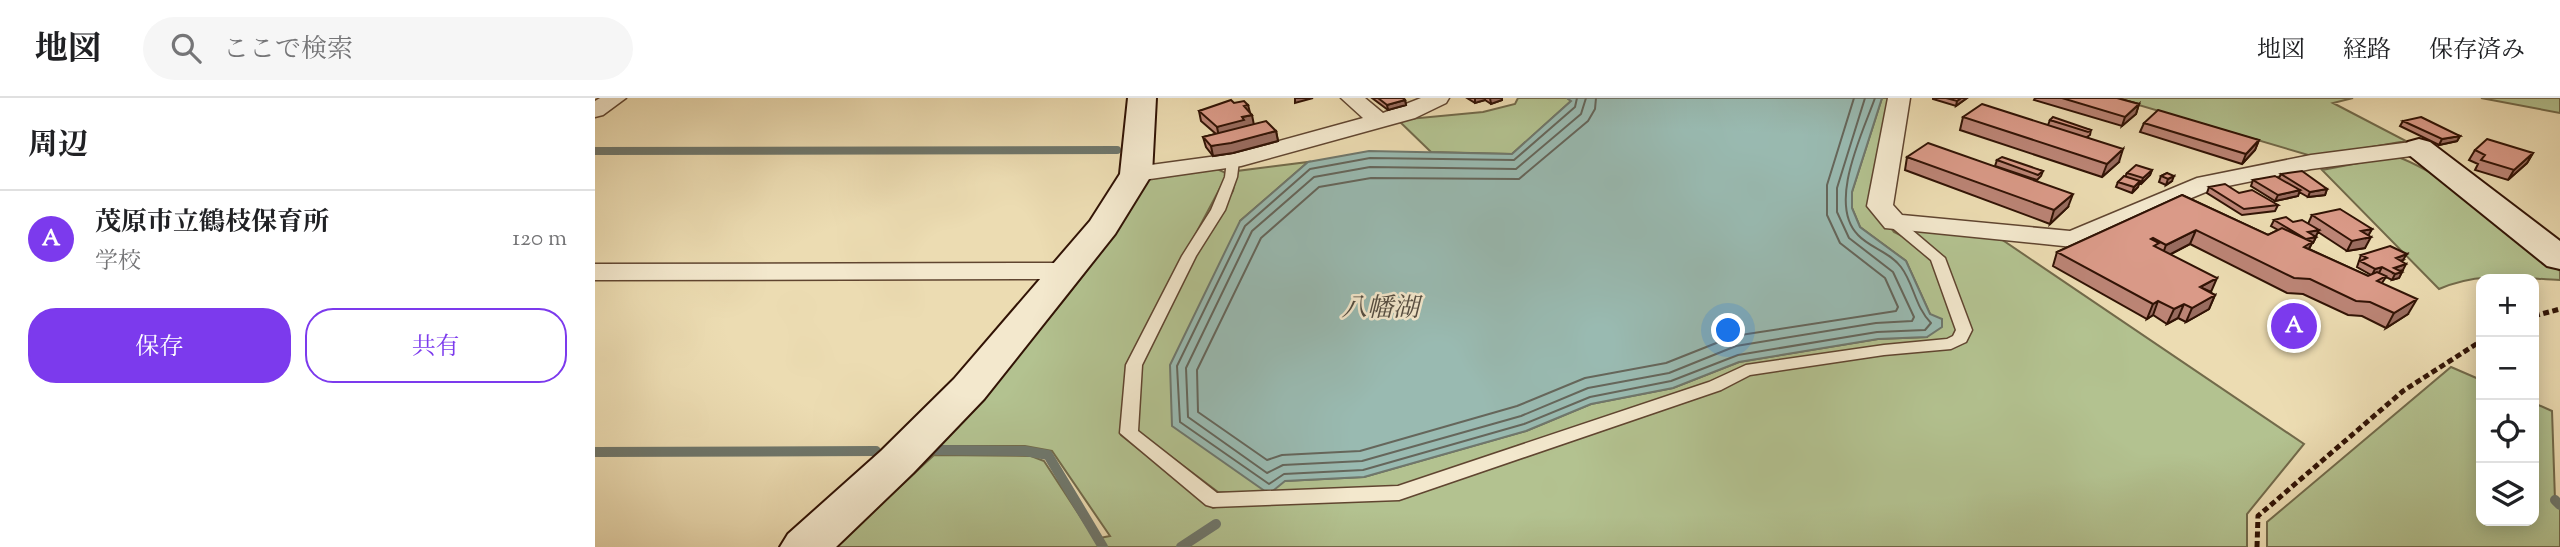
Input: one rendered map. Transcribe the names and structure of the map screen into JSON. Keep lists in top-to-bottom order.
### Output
{
  "water": ["八幡湖"],
  "page": {
    "header": "地図",
    "search": "ここで検索",
    "nav": ["地図", "経路", "保存済み"],
    "heading": "周辺",
    "list": [
      {
        "mark": "A",
        "name": "茂原市立鶴枝保育所",
        "note": "学校",
        "value": "120 m"
      }
    ],
    "map_buttons": ["+", "−"],
    "buttons": ["保存", "共有"],
    "pins": "A"
  }
}
